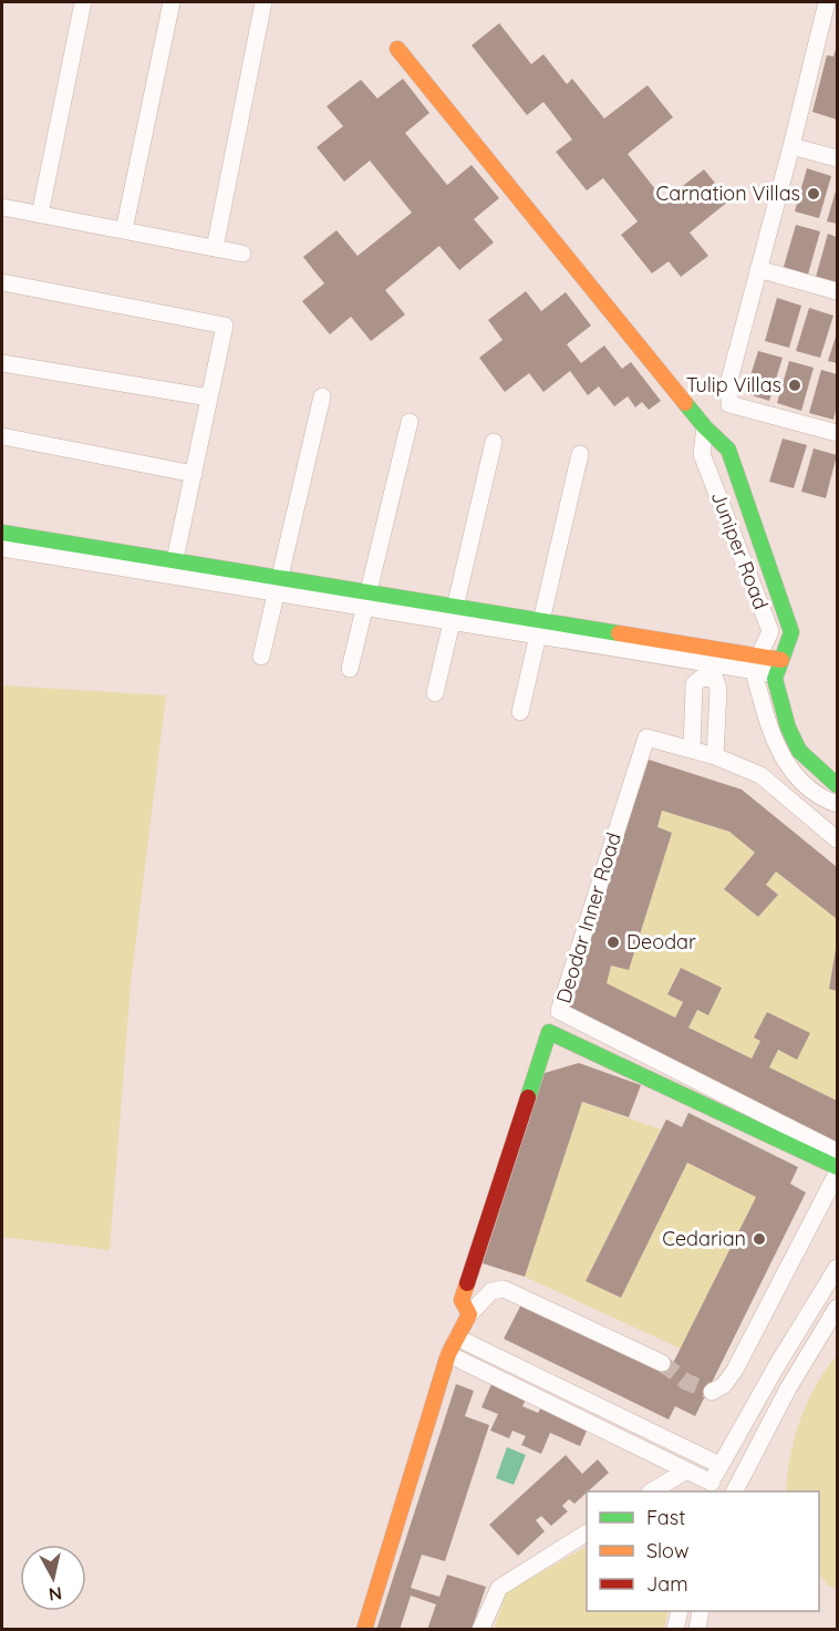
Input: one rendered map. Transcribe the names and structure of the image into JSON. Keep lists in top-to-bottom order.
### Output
{
  "streets": {
    "street": ["Juniper Road", "Deodar Inner Road"]
  },
  "places": [
    "Carnation Villas",
    "Tulip Villas",
    "Deodar",
    "Cedarian"
  ],
  "legend": ["Fast", "Slow", "Jam"],
  "north": "bottom"
}
